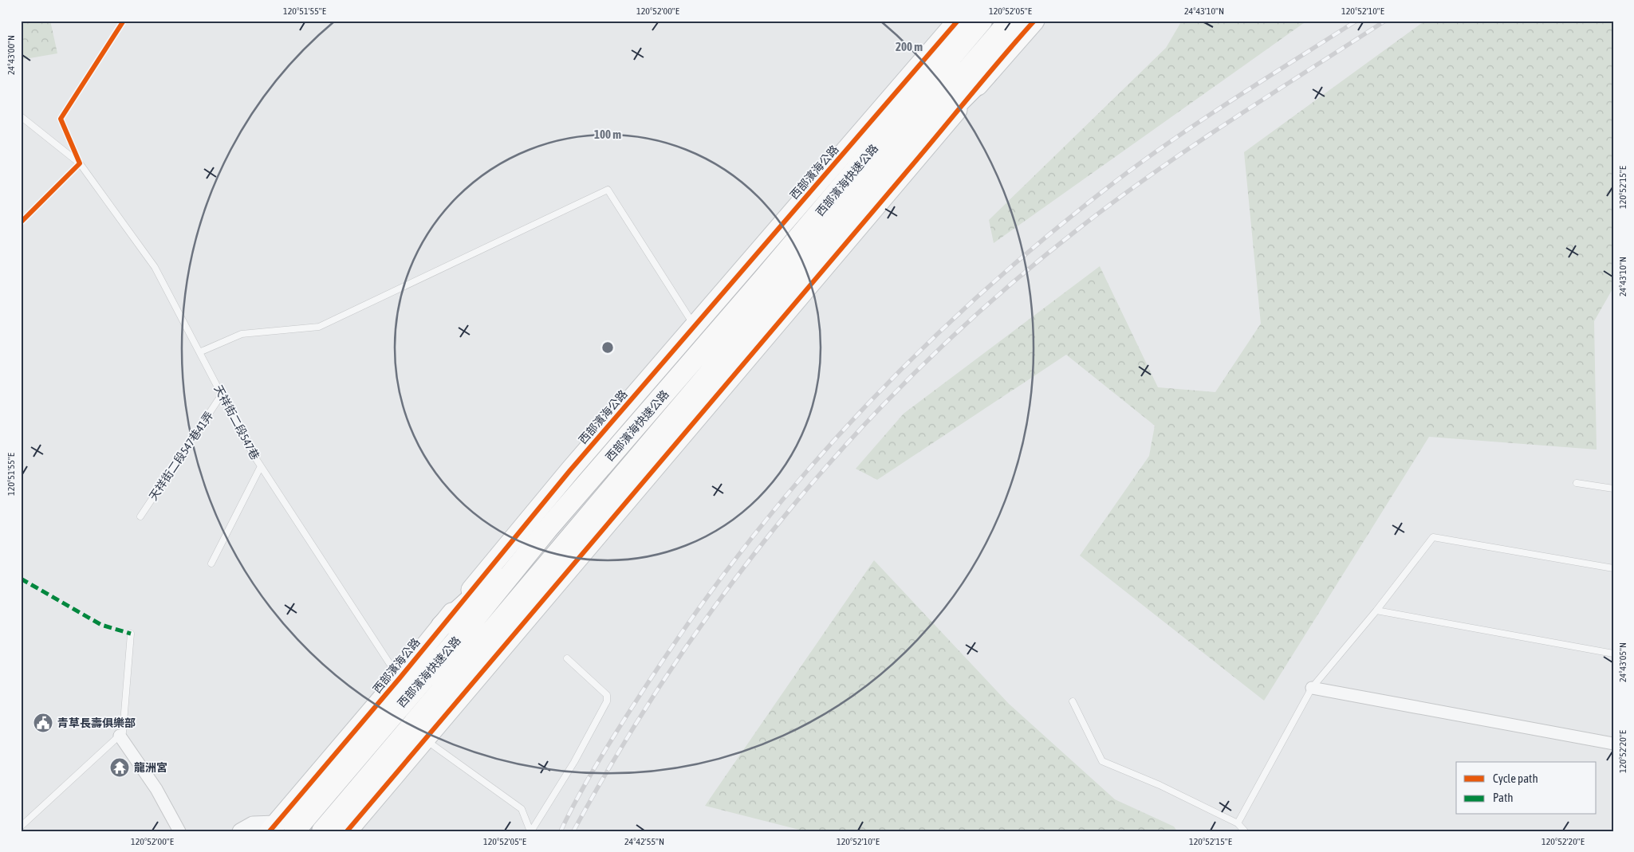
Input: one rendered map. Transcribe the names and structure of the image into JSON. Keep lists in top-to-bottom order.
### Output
{
  "streets": {
    "highway": ["西部濱海快速公路"],
    "main road": ["西部濱海公路"],
    "lane": ["天祥街二段547巷", "天祥街二段547巷41弄"]
  },
  "crossings": [
    ["西部濱海公路", "西部濱海快速公路"],
    ["西部濱海公路", "天祥街二段547巷"],
    ["天祥街二段547巷", "天祥街二段547巷41弄"]
  ],
  "places": {
    "public building": ["青草長壽俱樂部"],
    "temple": ["龍洲宮"]
  },
  "legend": ["Cycle path", "Path"],
  "coordinates": [
    "120°51'55\"E",
    "120°52'00\"E",
    "120°52'05\"E",
    "24°43'10\"N",
    "120°52'10\"E",
    "24°43'00\"N",
    "120°52'15\"E",
    "24°43'05\"N",
    "120°52'20\"E",
    "24°42'55\"N"
  ],
  "rings": ["200 m", "100 m"]
}
